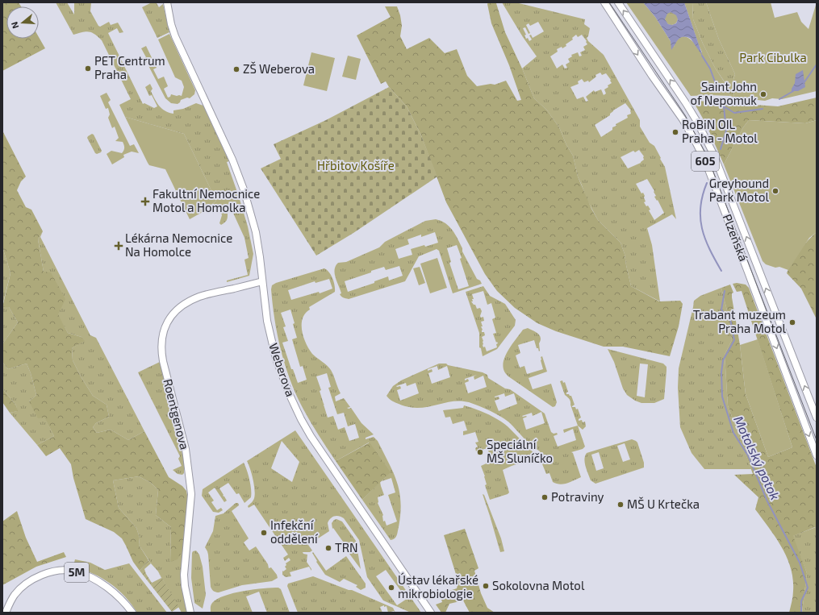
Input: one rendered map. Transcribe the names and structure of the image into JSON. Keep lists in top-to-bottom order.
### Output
{
  "streets": {
    "main road": [
      "605",
      "Plzeňská",
      "Weberova",
      "Roentgenova",
      "5M"
    ]
  },
  "crossings": [
    ["Weberova", "Roentgenova"]
  ],
  "water": ["Motolský potok"],
  "parks": ["Park Cibulka", "Hřbitov Košíře"],
  "places": {
    "other": [
      "PET Centrum Praha",
      "ZŠ Weberova",
      "Saint John of Nepomuk",
      "RoBiN OIL Praha - Motol",
      "Greyhound Park Motol",
      "Trabant muzeum Praha Motol",
      "Speciální MŠ Sluníčko",
      "Potraviny",
      "MŠ U Krtečka",
      "Infekční oddělení",
      "TRN",
      "Sokolovna Motol",
      "Ústav lékařské mikrobiologie"
    ],
    "health": ["Fakultní Nemocnice Motol a Homolka", "Lékárna Nemocnice Na Homolce"]
  },
  "north": "left"
}
